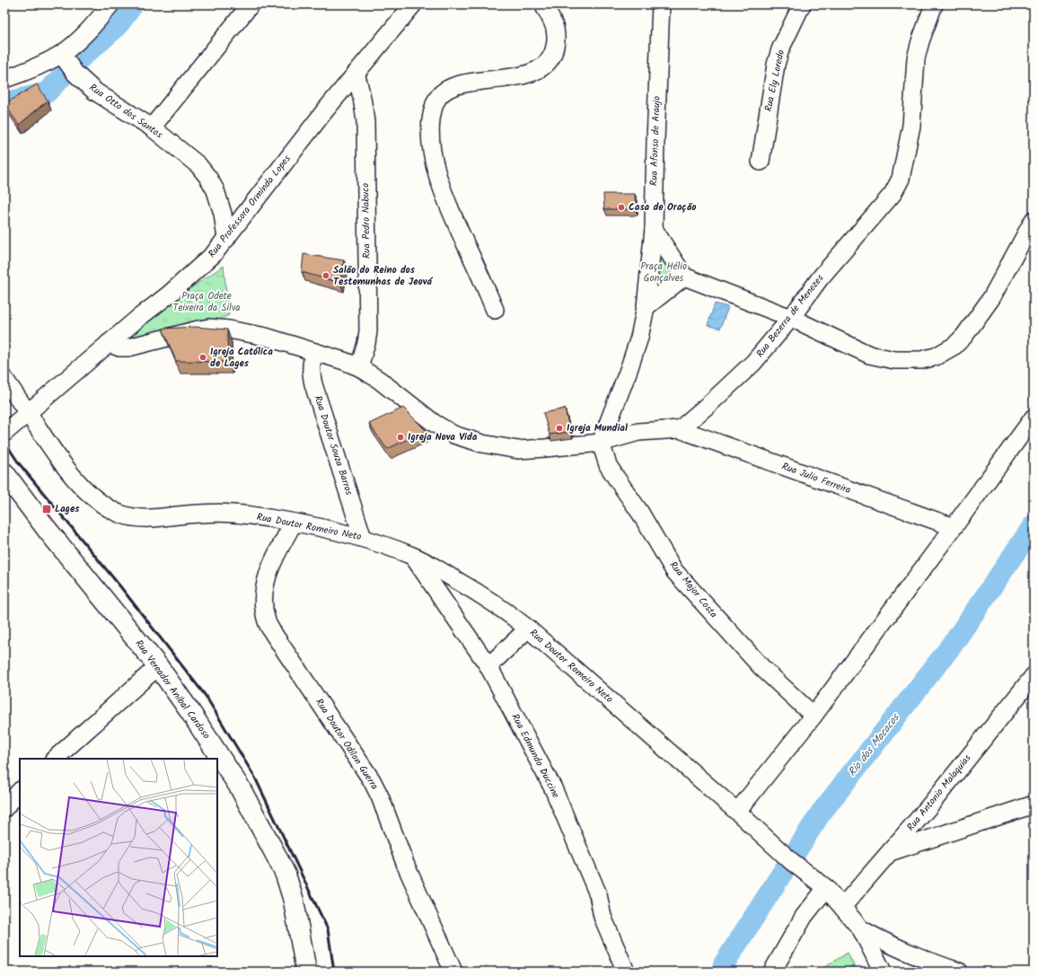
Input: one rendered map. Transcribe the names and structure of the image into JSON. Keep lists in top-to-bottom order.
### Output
{
  "streets": {
    "main road": ["Rua Vereador Anibal Cardoso"],
    "street": [
      "Rua Ely Loredo",
      "Rua Otto dos Santos",
      "Rua Afonso de Araujo",
      "Rua Professora Orminda Lopes",
      "Rua Pedro Nabuco",
      "Rua Bezerra de Menezes",
      "Rua Doutor Souza Barros",
      "Rua Julio Ferreira",
      "Rua Doutor Romeiro Neto",
      "Rua Major Costa",
      "Rua Doutor Odilon Guerra",
      "Rua Edmundo Duccine",
      "Rua Antonio Malaquias"
    ]
  },
  "crossings": [
    ["Rua Otto dos Santos", "Rua Professora Orminda Lopes"],
    ["Rua Afonso de Araujo", "Rua Major Costa"],
    ["Rua Professora Orminda Lopes", "Rua Pedro Nabuco"],
    ["Rua Professora Orminda Lopes", "Rua Doutor Romeiro Neto"],
    ["Rua Bezerra de Menezes", "Rua Julio Ferreira"],
    ["Rua Doutor Souza Barros", "Rua Doutor Romeiro Neto"],
    ["Rua Doutor Romeiro Neto", "Rua Doutor Odilon Guerra"],
    ["Rua Doutor Romeiro Neto", "Rua Edmundo Duccine"],
    ["Rua Doutor Romeiro Neto", "Rua Antonio Malaquias"]
  ],
  "water": ["Rio dos Macacos"],
  "parks": ["Praça Hélio Gonçalves", "Praça Odete Teixeira da Silva"],
  "places": {
    "other": [
      "Casa de Oração",
      "Salão do Reino dos Testemunhas de Jeová",
      "Igreja Católica de Lages",
      "Igreja Mundial",
      "Igreja Nova Vida"
    ],
    "transit": ["Lages"]
  }
}
